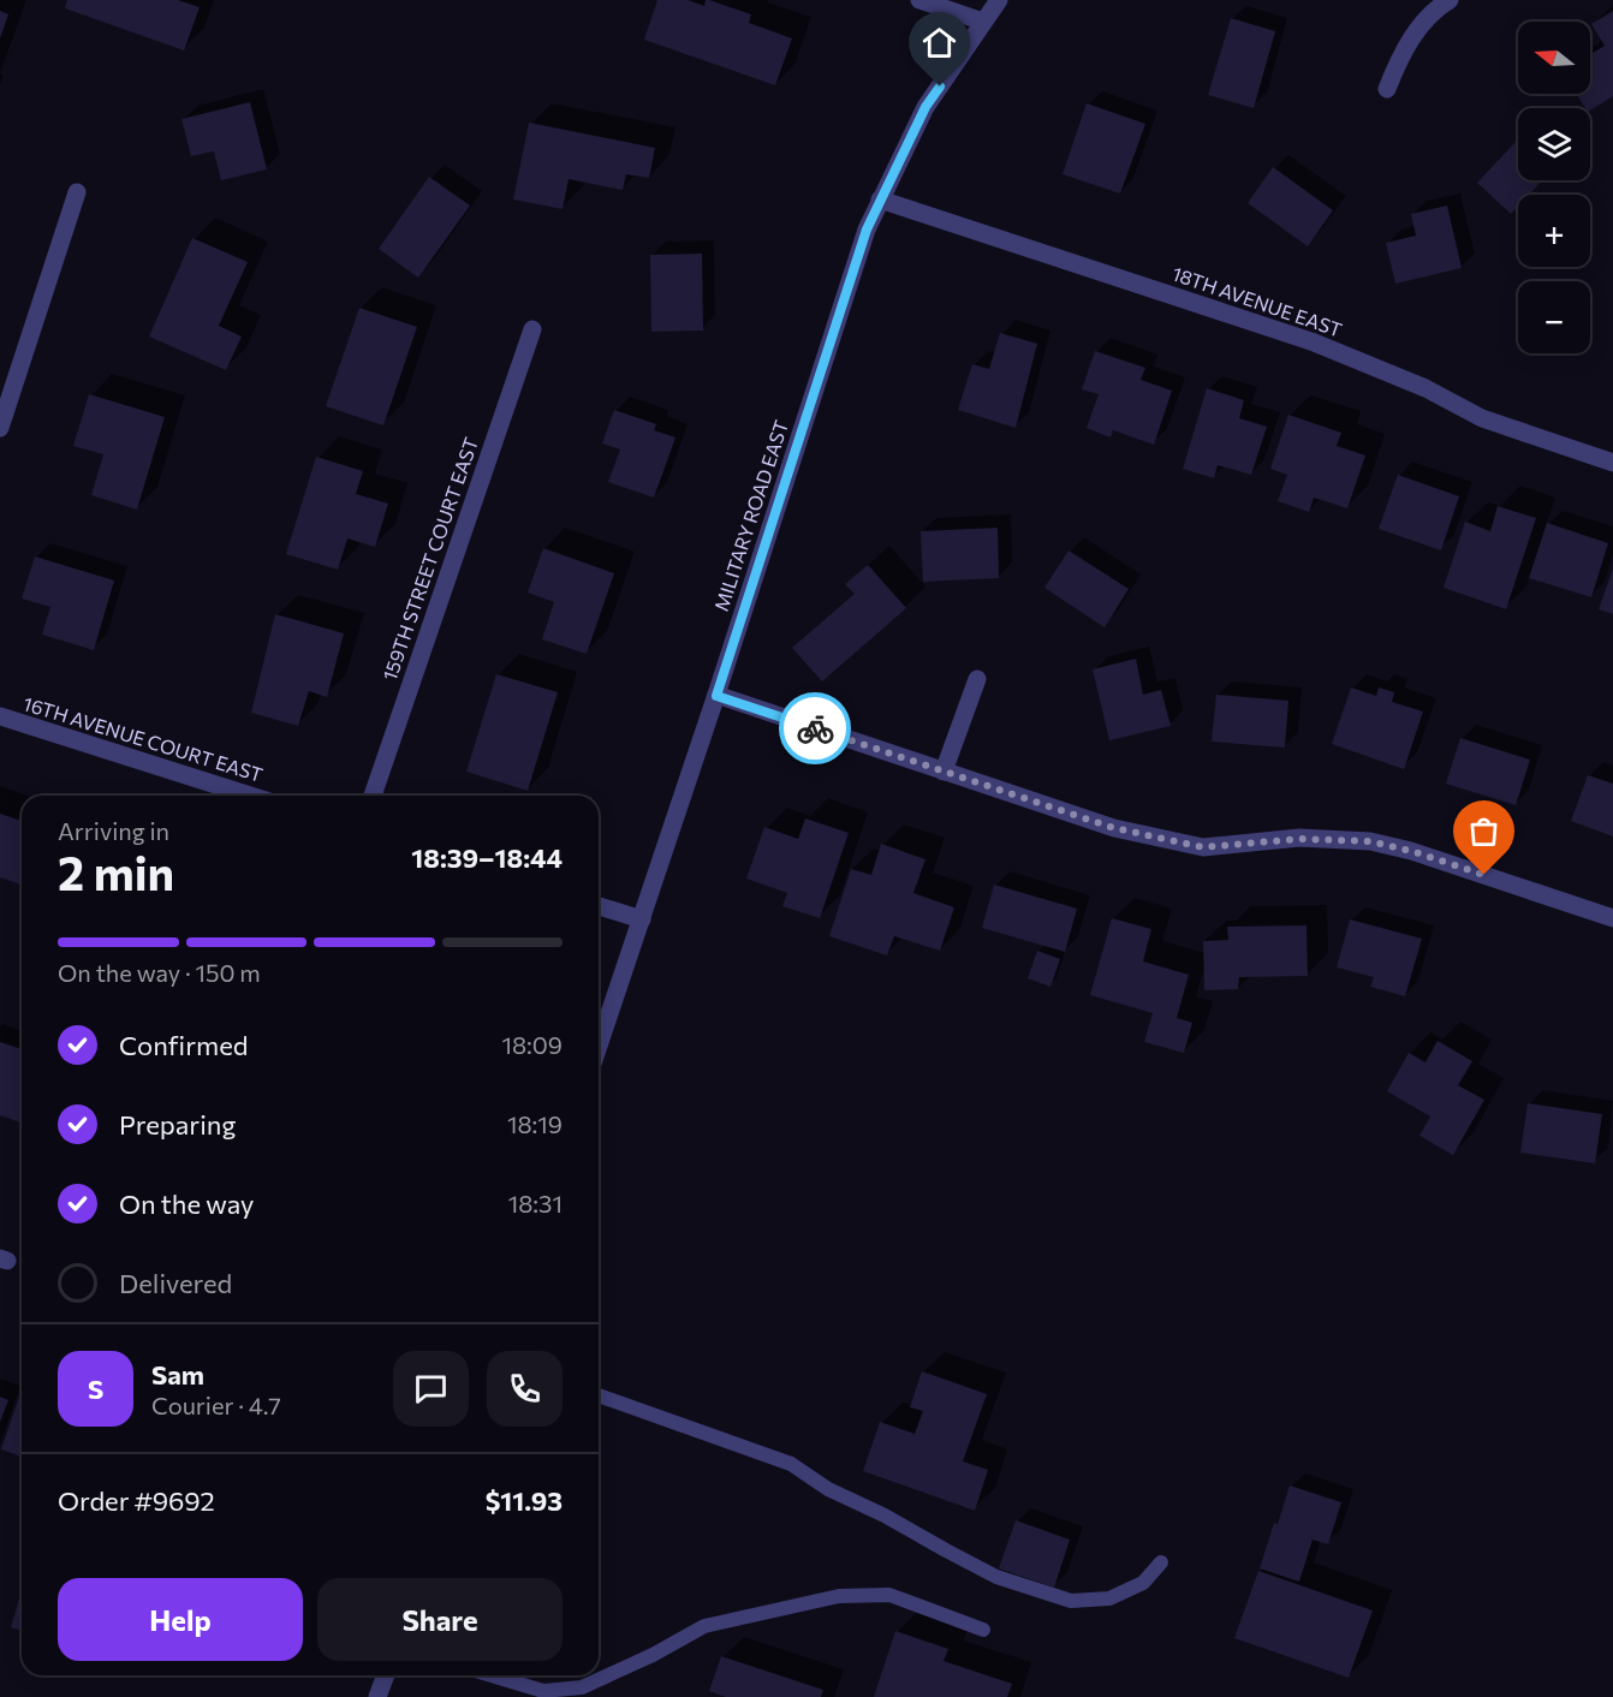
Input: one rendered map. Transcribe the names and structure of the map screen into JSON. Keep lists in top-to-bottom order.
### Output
{
  "streets": {
    "street": [
      "18TH AVENUE EAST",
      "MILITARY ROAD EAST",
      "159TH STREET COURT EAST",
      "16TH AVENUE COURT EAST"
    ]
  },
  "crossings": [
    ["18TH AVENUE EAST", "MILITARY ROAD EAST"]
  ],
  "north": "left",
  "page": {
    "map_buttons": ["+", "−"],
    "heading": ["2 min", "Arriving in", "18:39–18:44"],
    "panel": [
      "Sam",
      "Courier · 4.7",
      "Order #9692",
      "$11.93"
    ],
    "bar": "On the way · 150 m",
    "list": [
      ["Confirmed", "18:09"],
      ["Preparing", "18:19"],
      ["On the way", "18:31"],
      "Delivered"
    ],
    "round": "S",
    "buttons": ["Help", "Share"]
  }
}
